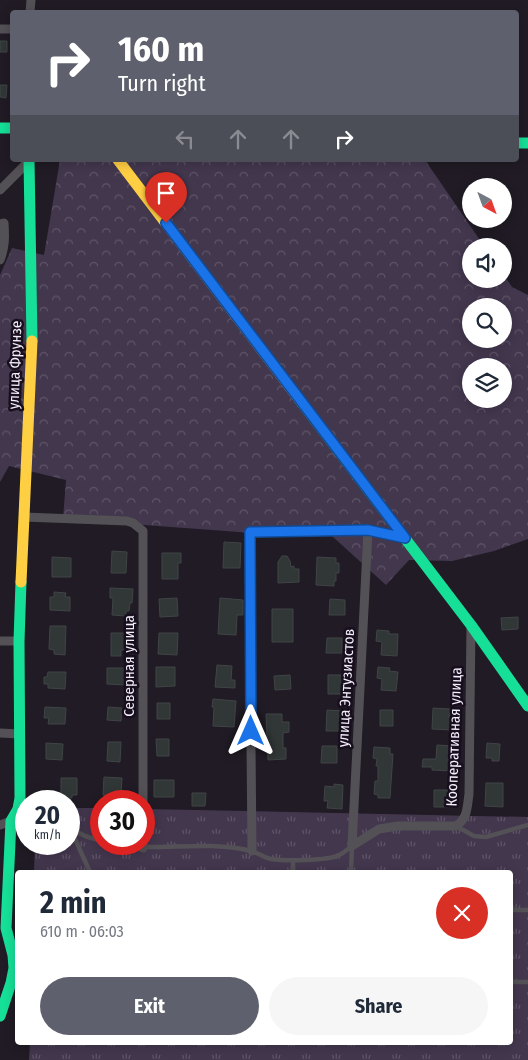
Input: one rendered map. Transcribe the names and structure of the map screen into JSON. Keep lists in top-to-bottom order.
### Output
{
  "streets": {
    "street": [
      "улица Фрунзе",
      "Северная улица",
      "улица Энтузиастов",
      "Кооперативная улица"
    ]
  },
  "crossings": [
    ["улица Фрунзе", "Северная улица"],
    ["улица Энтузиастов", "Кооперативная улица"]
  ],
  "north": "bottom right",
  "page": {
    "turn": ["160 m", "Turn right"],
    "speed": "20 km/h",
    "limit": "30",
    "heading": ["2 min", "610 m · 06:03"],
    "buttons": ["Exit", "Share"]
  }
}
